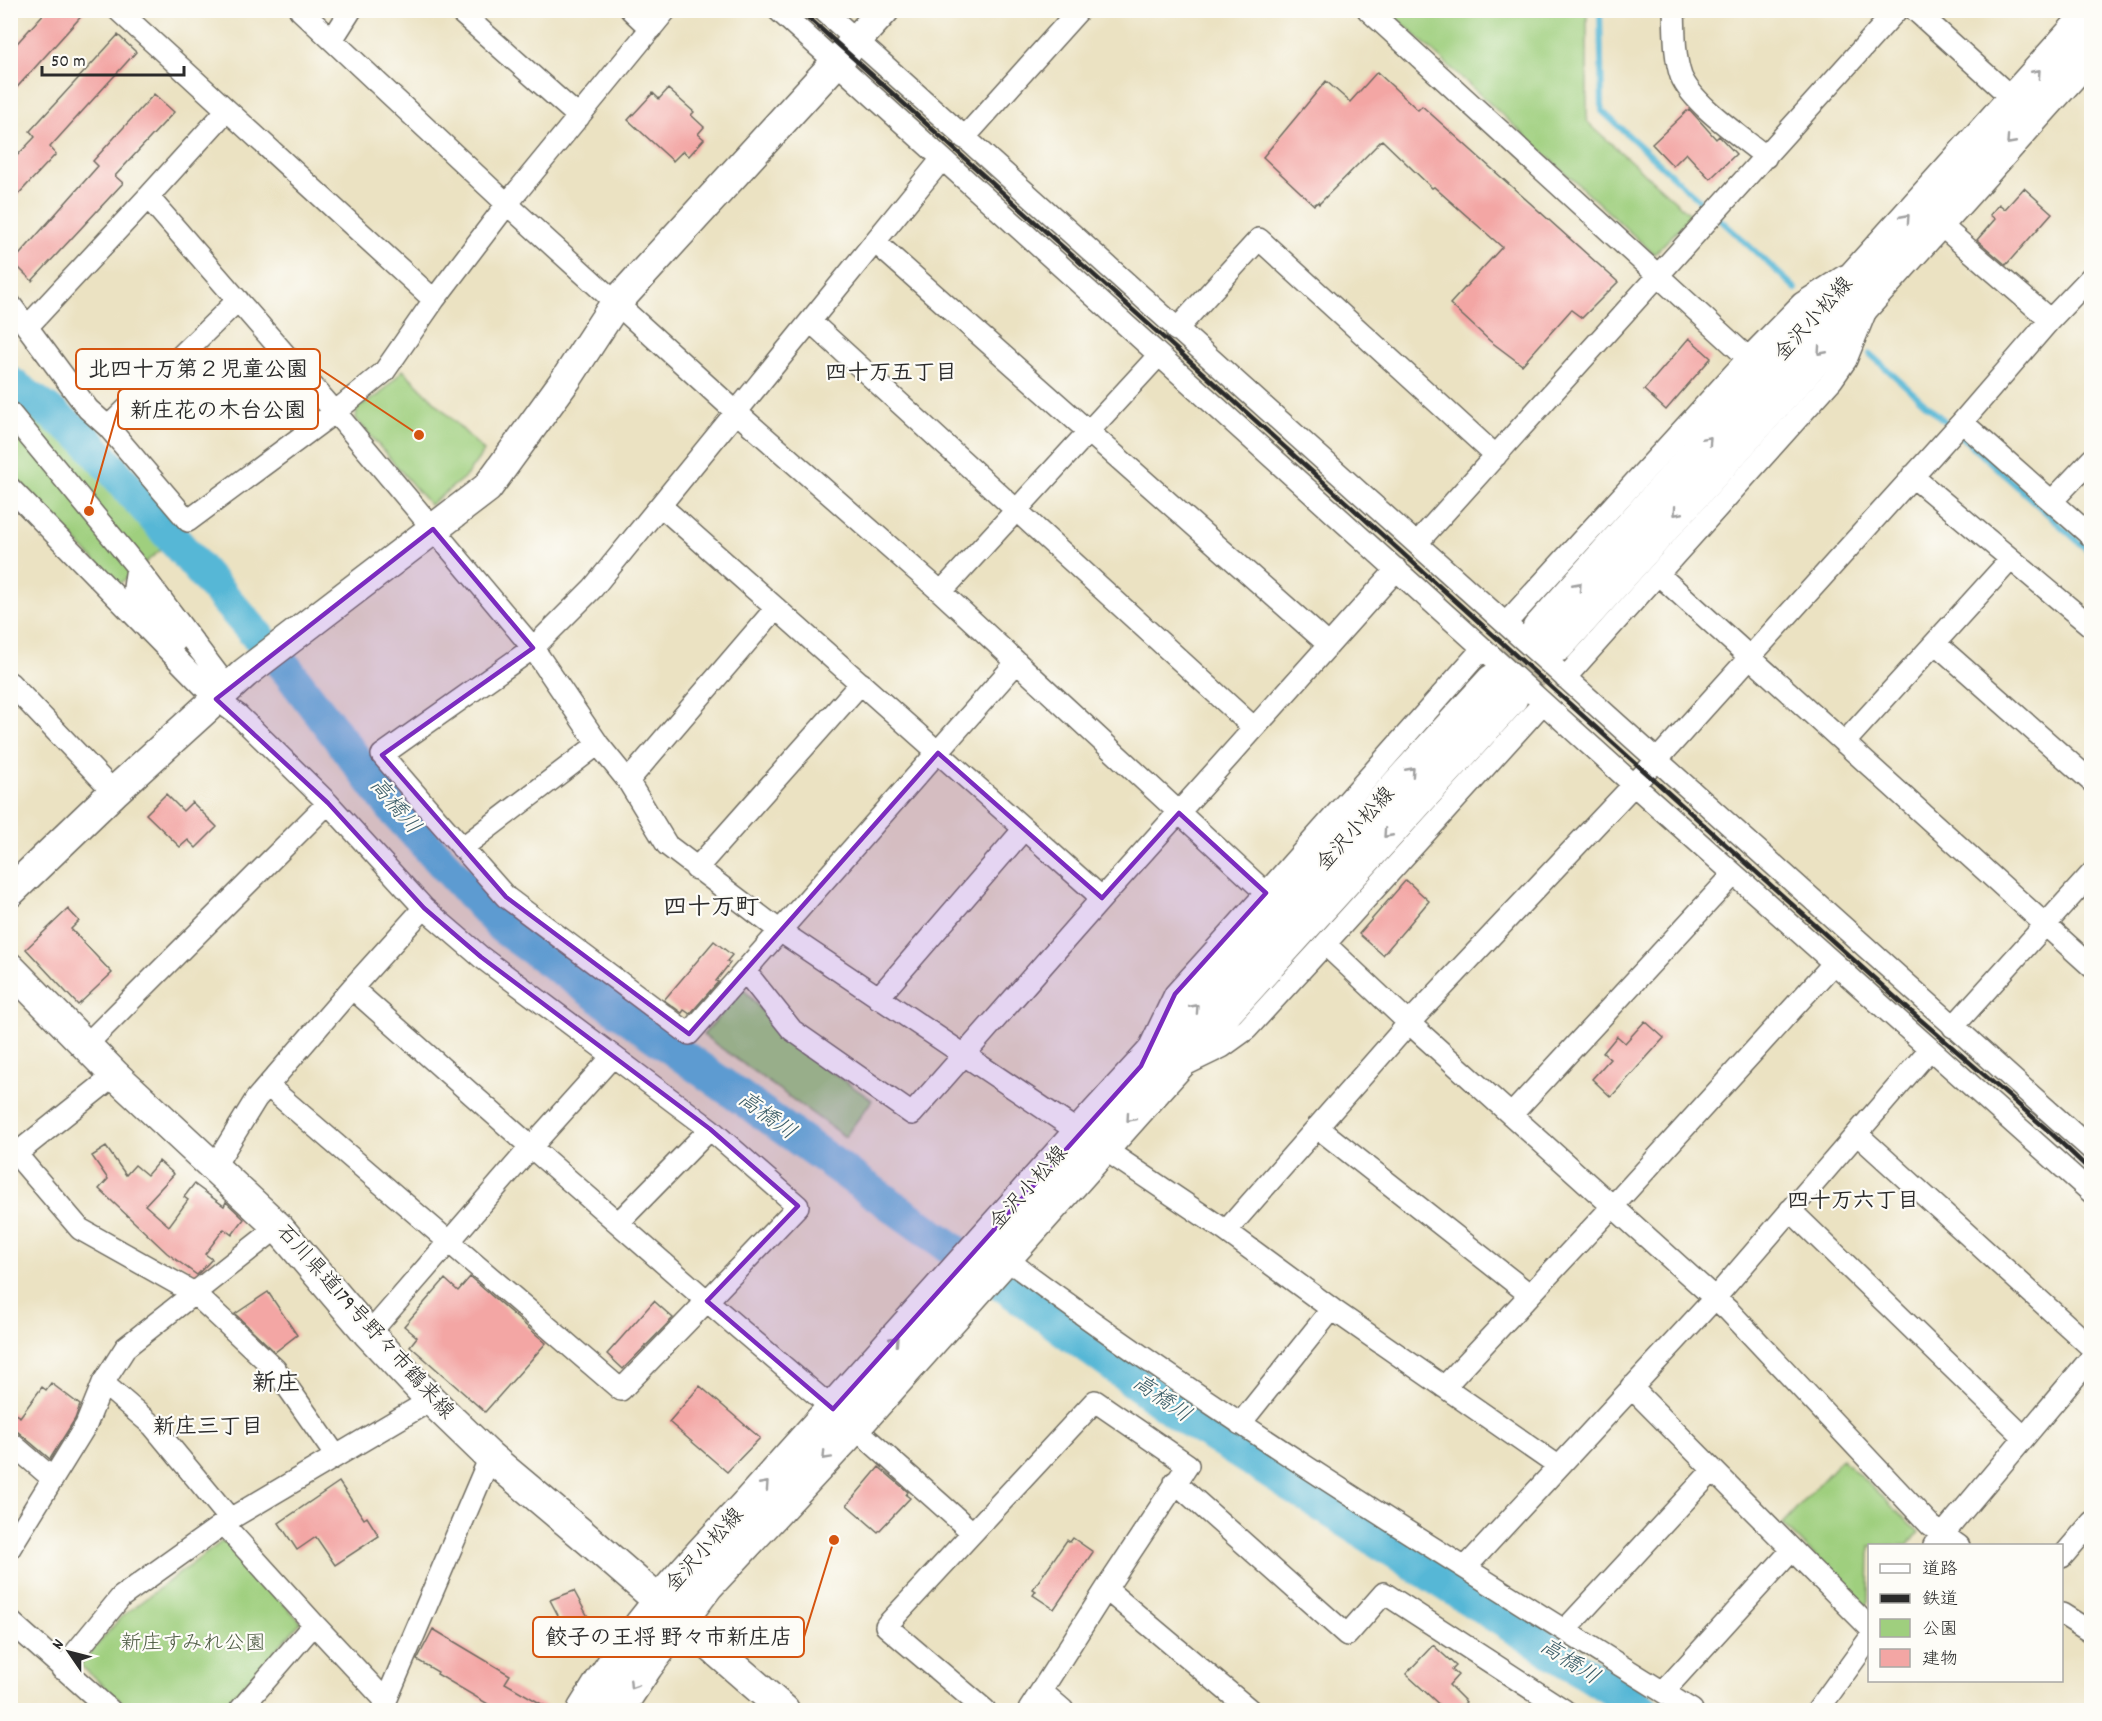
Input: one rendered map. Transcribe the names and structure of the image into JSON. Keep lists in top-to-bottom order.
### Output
{
  "streets": {
    "main road": ["金沢小松線"],
    "street": ["石川県道179号野々市鶴来線"]
  },
  "crossings": [
    ["金沢小松線", "石川県道179号野々市鶴来線"]
  ],
  "districts": [
    "四十万五丁目",
    "四十万町",
    "四十万六丁目",
    "新庄",
    "新庄三丁目"
  ],
  "water": ["高橋川"],
  "parks": ["新庄すみれ公園"],
  "places": ["北四十万第２児童公園", "新庄花の木台公園", "餃子の王将 野々市新庄店"],
  "legend": [
    "道路",
    "鉄道",
    "公園",
    "建物"
  ],
  "scale_bar": "50 m",
  "north": "top left"
}
